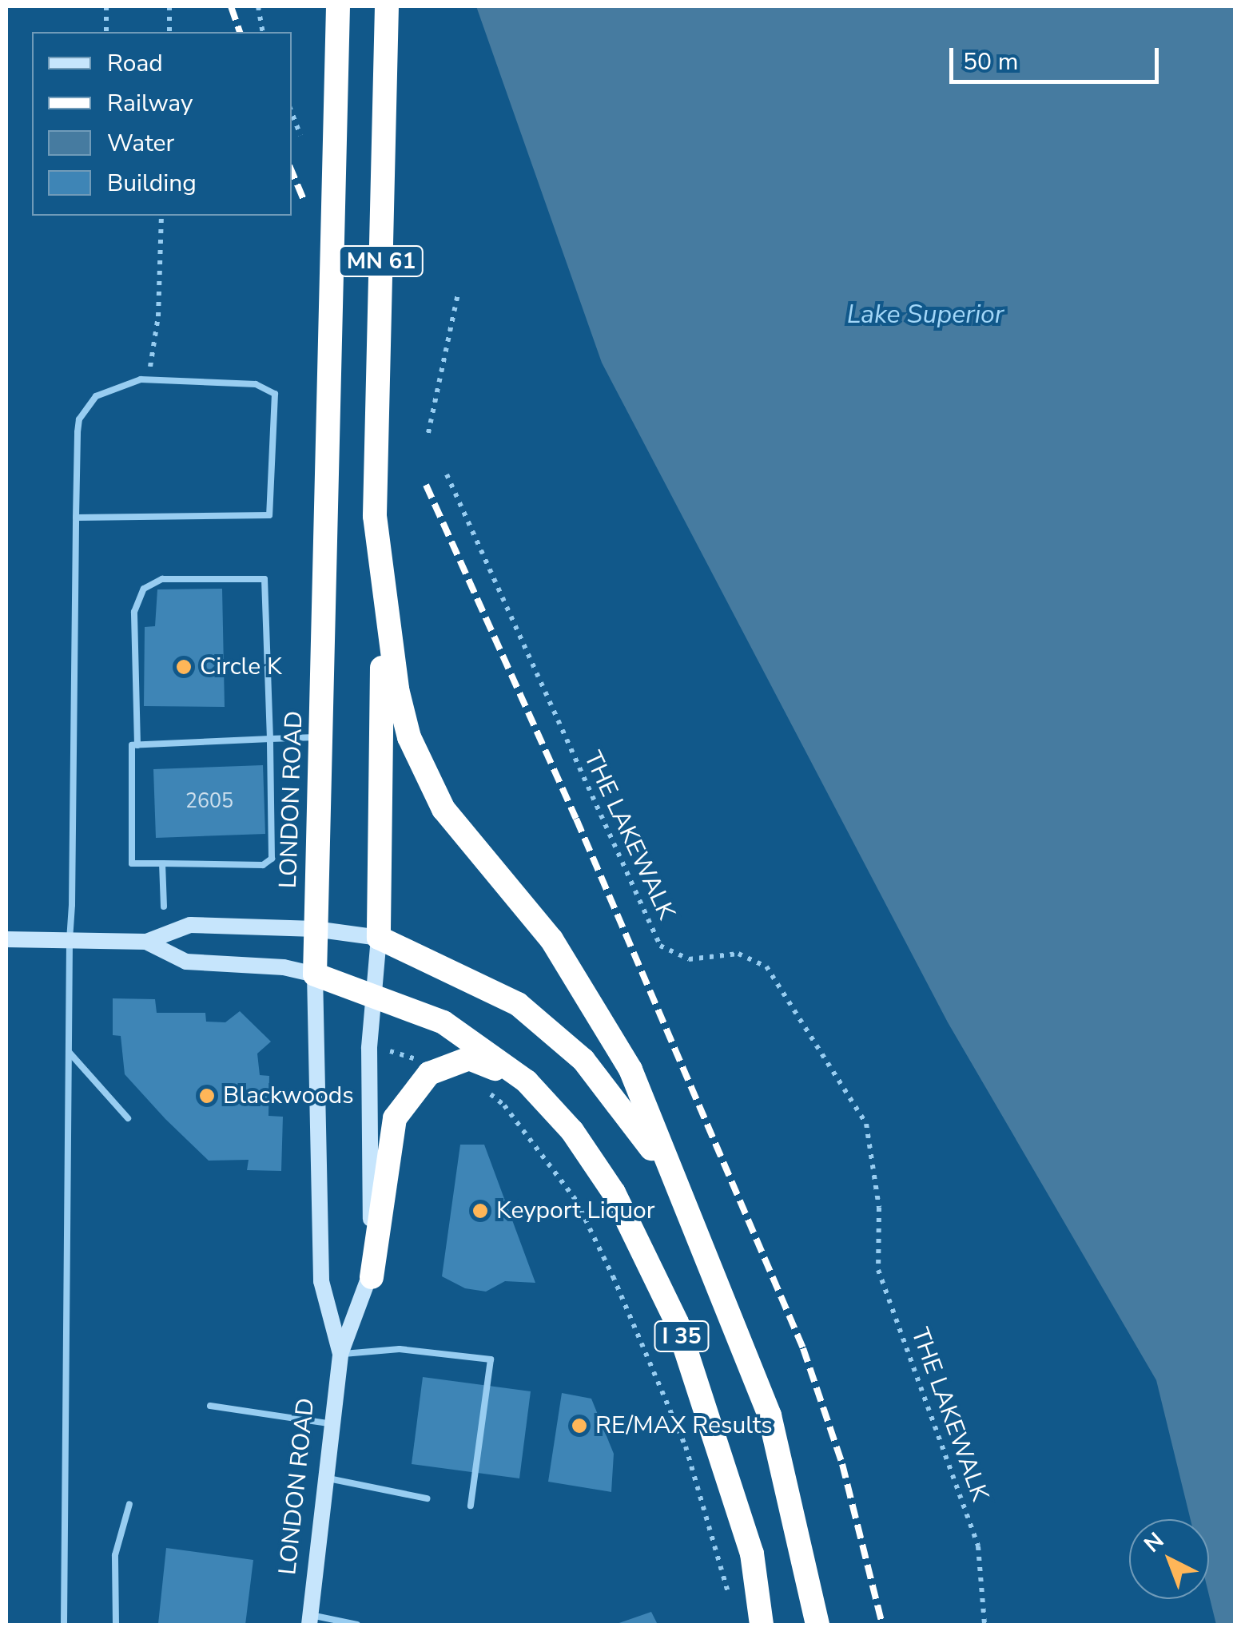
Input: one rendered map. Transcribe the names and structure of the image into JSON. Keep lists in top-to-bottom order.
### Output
{
  "streets": {
    "highway": ["MN 61", "LONDON ROAD", "I 35"],
    "path": ["THE LAKEWALK"]
  },
  "crossings": [
    ["MN 61", "LONDON ROAD"],
    ["LONDON ROAD", "I 35"]
  ],
  "water": ["Lake Superior"],
  "places": [
    "Circle K",
    "Blackwoods",
    "Keyport Liquor",
    "RE/MAX Results"
  ],
  "house_numbers": ["2605"],
  "legend": [
    "Road",
    "Railway",
    "Water",
    "Building"
  ],
  "scale_bar": "50 m",
  "north": "top left"
}
